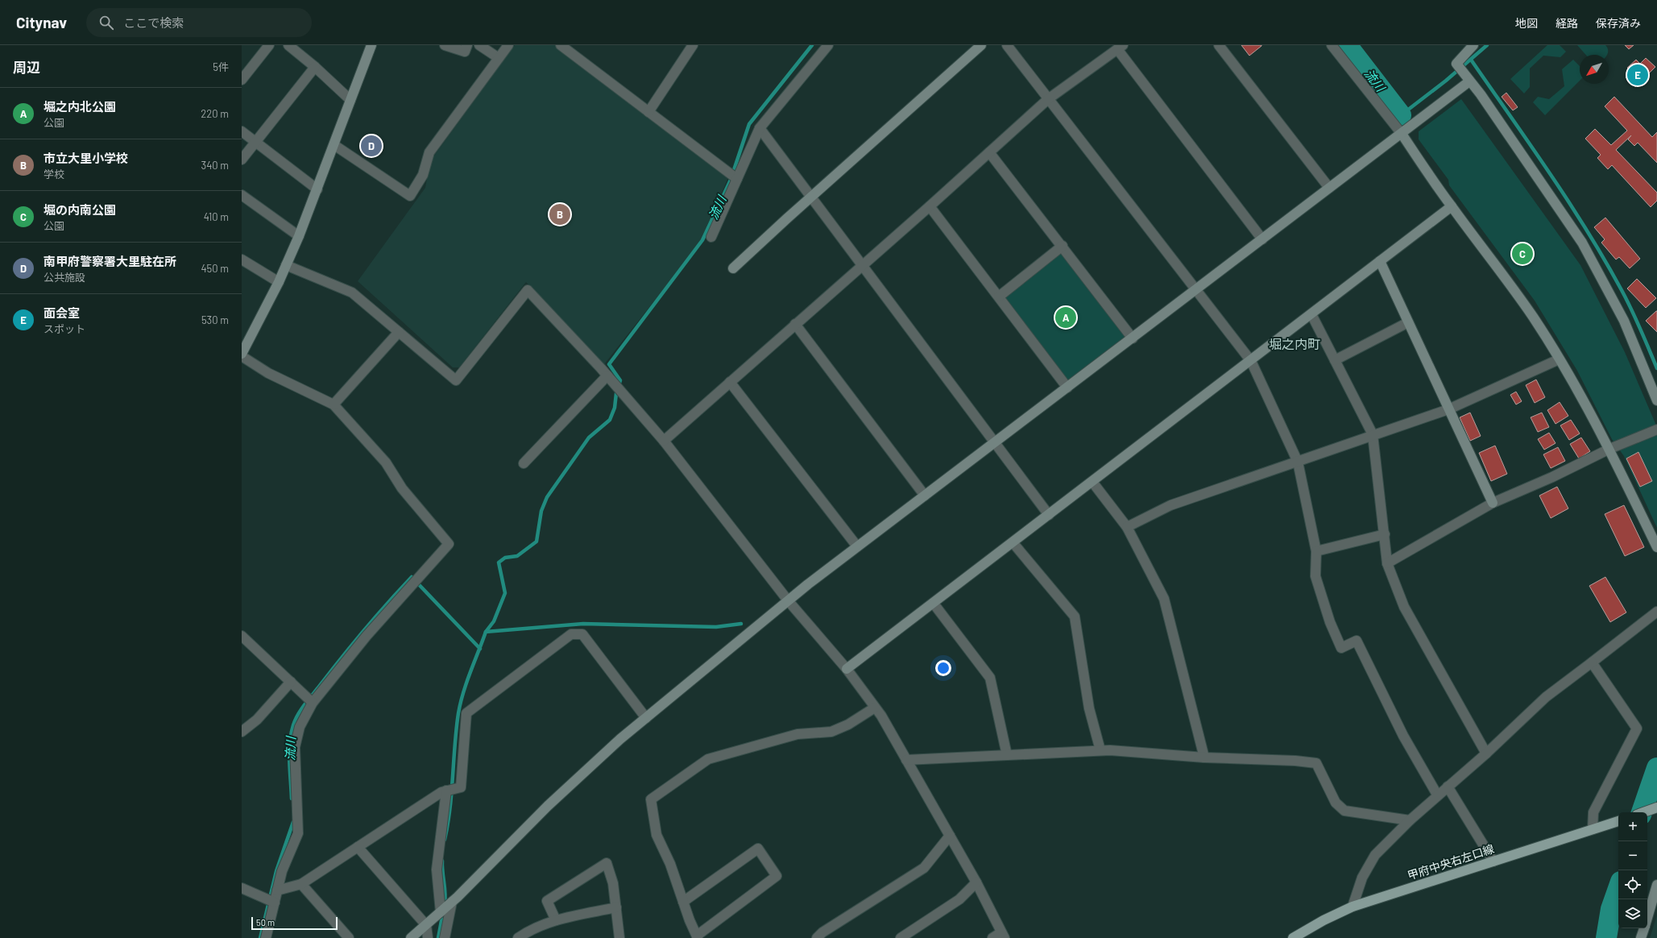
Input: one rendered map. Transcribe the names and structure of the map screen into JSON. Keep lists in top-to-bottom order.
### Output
{
  "streets": {
    "main road": ["甲府中央右左口線"]
  },
  "districts": ["堀之内町"],
  "water": ["流川"],
  "scale_bar": "50 m",
  "north": "bottom left",
  "page": {
    "header": "Citynav",
    "search": "ここで検索",
    "nav": ["地図", "経路", "保存済み"],
    "heading": ["周辺", "5件"],
    "pins": [
      "E",
      "D",
      "B",
      "C",
      "A"
    ],
    "list": [
      {
        "mark": "A",
        "name": "堀之内北公園",
        "note": "公園",
        "value": "220 m"
      },
      {
        "mark": "B",
        "name": "市立大里小学校",
        "note": "学校",
        "value": "340 m"
      },
      {
        "mark": "C",
        "name": "堀の内南公園",
        "note": "公園",
        "value": "410 m"
      },
      {
        "mark": "D",
        "name": "南甲府警察署大里駐在所",
        "note": "公共施設",
        "value": "450 m"
      },
      {
        "mark": "E",
        "name": "面会室",
        "note": "スポット",
        "value": "530 m"
      }
    ],
    "map_buttons": ["+", "−"],
    "scale": "50 m"
  }
}
